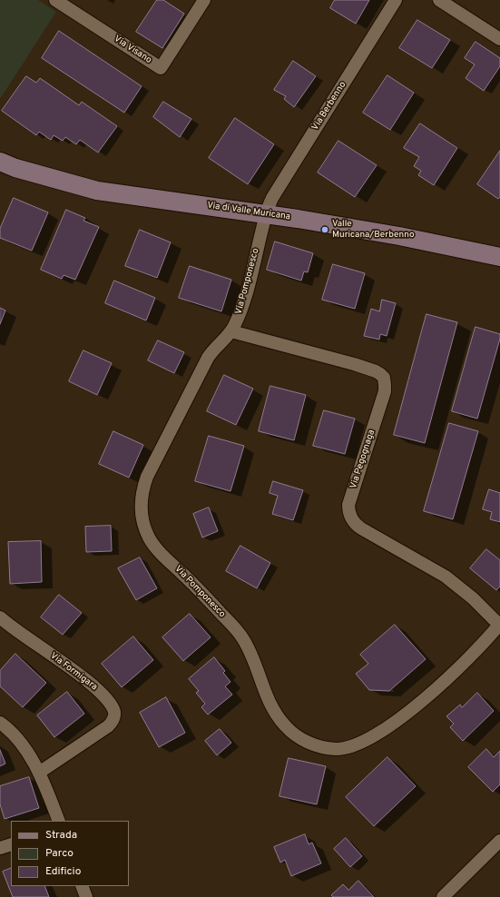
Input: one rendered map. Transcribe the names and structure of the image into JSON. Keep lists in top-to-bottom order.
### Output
{
  "streets": {
    "street": [
      "Via Visano",
      "Via Berbenno",
      "Via di Valle Muricana",
      "Via Pomponesco",
      "Via Pegognaga",
      "Via Formigara"
    ]
  },
  "crossings": [
    ["Via Berbenno", "Via di Valle Muricana"],
    ["Via Berbenno", "Via Pomponesco"],
    ["Via di Valle Muricana", "Via Pomponesco"],
    ["Via Pomponesco", "Via Pegognaga"]
  ],
  "places": ["Valle Muricana/Berbenno"],
  "legend": ["Strada", "Parco", "Edificio"]
}
